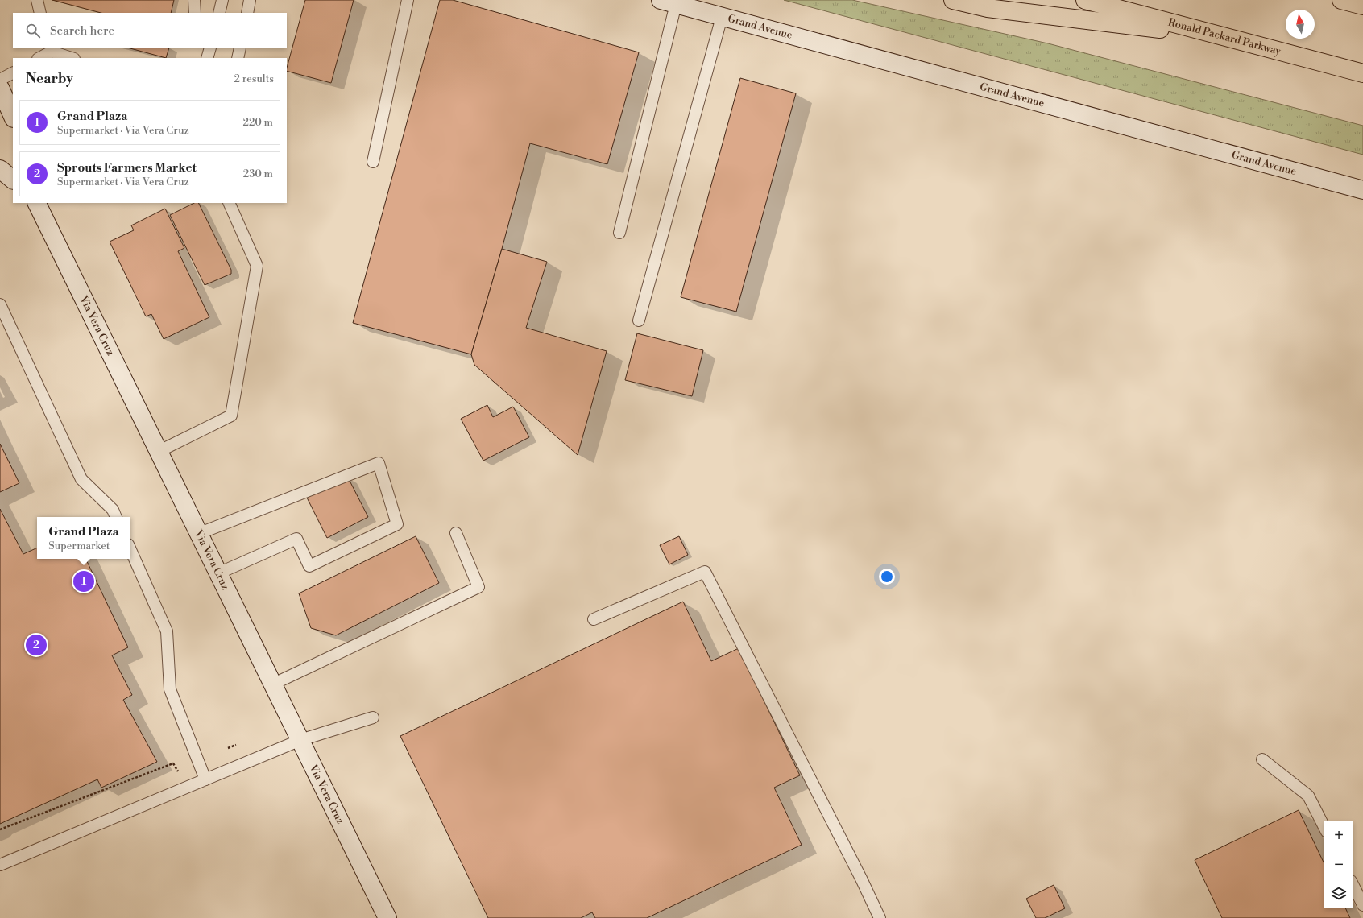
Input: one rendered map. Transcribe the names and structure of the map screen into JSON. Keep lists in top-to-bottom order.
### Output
{
  "streets": {
    "highway": ["Ronald Packard Parkway"],
    "main road": ["Grand Avenue", "Via Vera Cruz"]
  },
  "north": "top",
  "page": {
    "search": "Search here",
    "heading": ["Nearby", "2 results"],
    "list": [
      {
        "mark": "1",
        "name": "Grand Plaza",
        "note": "Supermarket · Via Vera Cruz",
        "value": "220 m"
      },
      {
        "mark": "2",
        "name": "Sprouts Farmers Market",
        "note": "Supermarket · Via Vera Cruz",
        "value": "230 m"
      }
    ],
    "popup": ["Grand Plaza", "Supermarket"],
    "pins": ["1", "2"],
    "map_buttons": ["+", "−"]
  }
}
